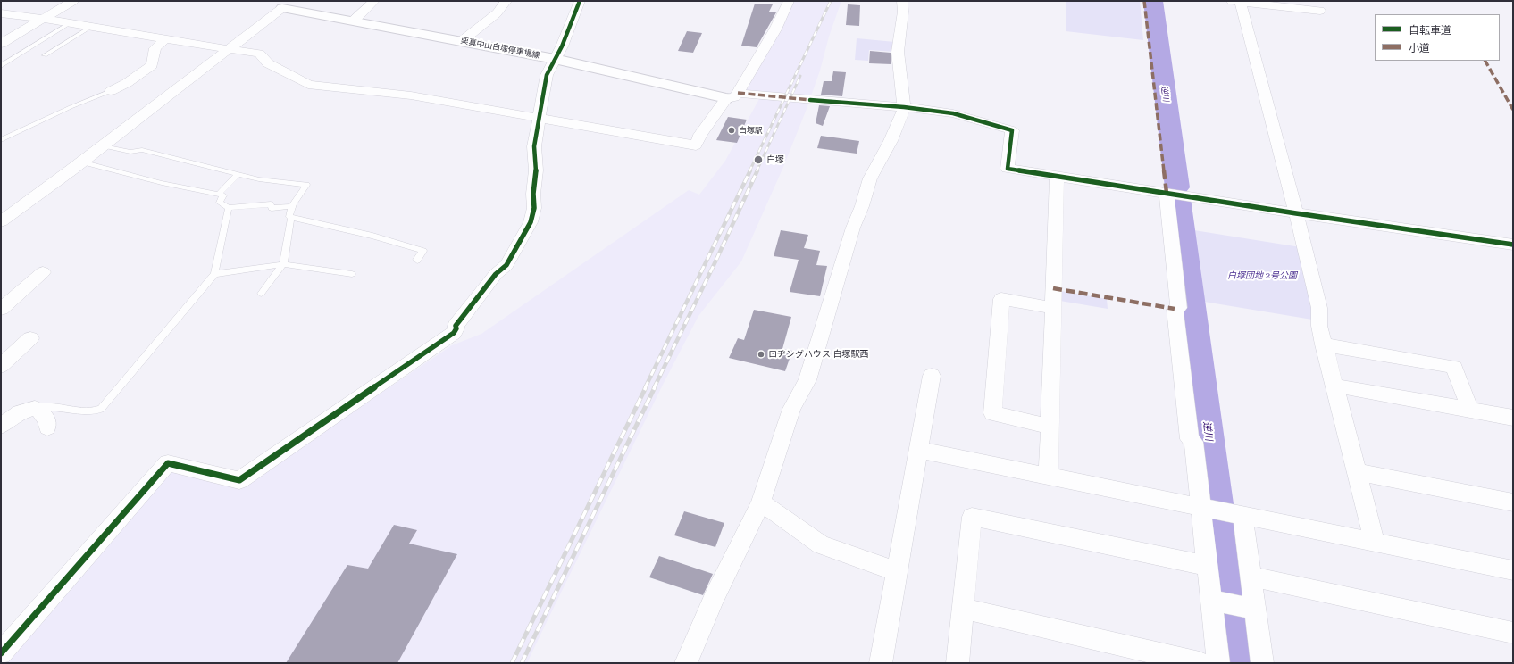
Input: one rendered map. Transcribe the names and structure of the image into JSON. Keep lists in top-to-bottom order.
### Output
{
  "streets": {
    "main road": ["栗真中山白塚停車場線"]
  },
  "water": ["逆川"],
  "parks": ["白塚団地 2号公園"],
  "places": ["白塚駅", "白塚", "ロヂングハウス 白塚駅西"],
  "legend": ["自転車道", "小道"]
}
